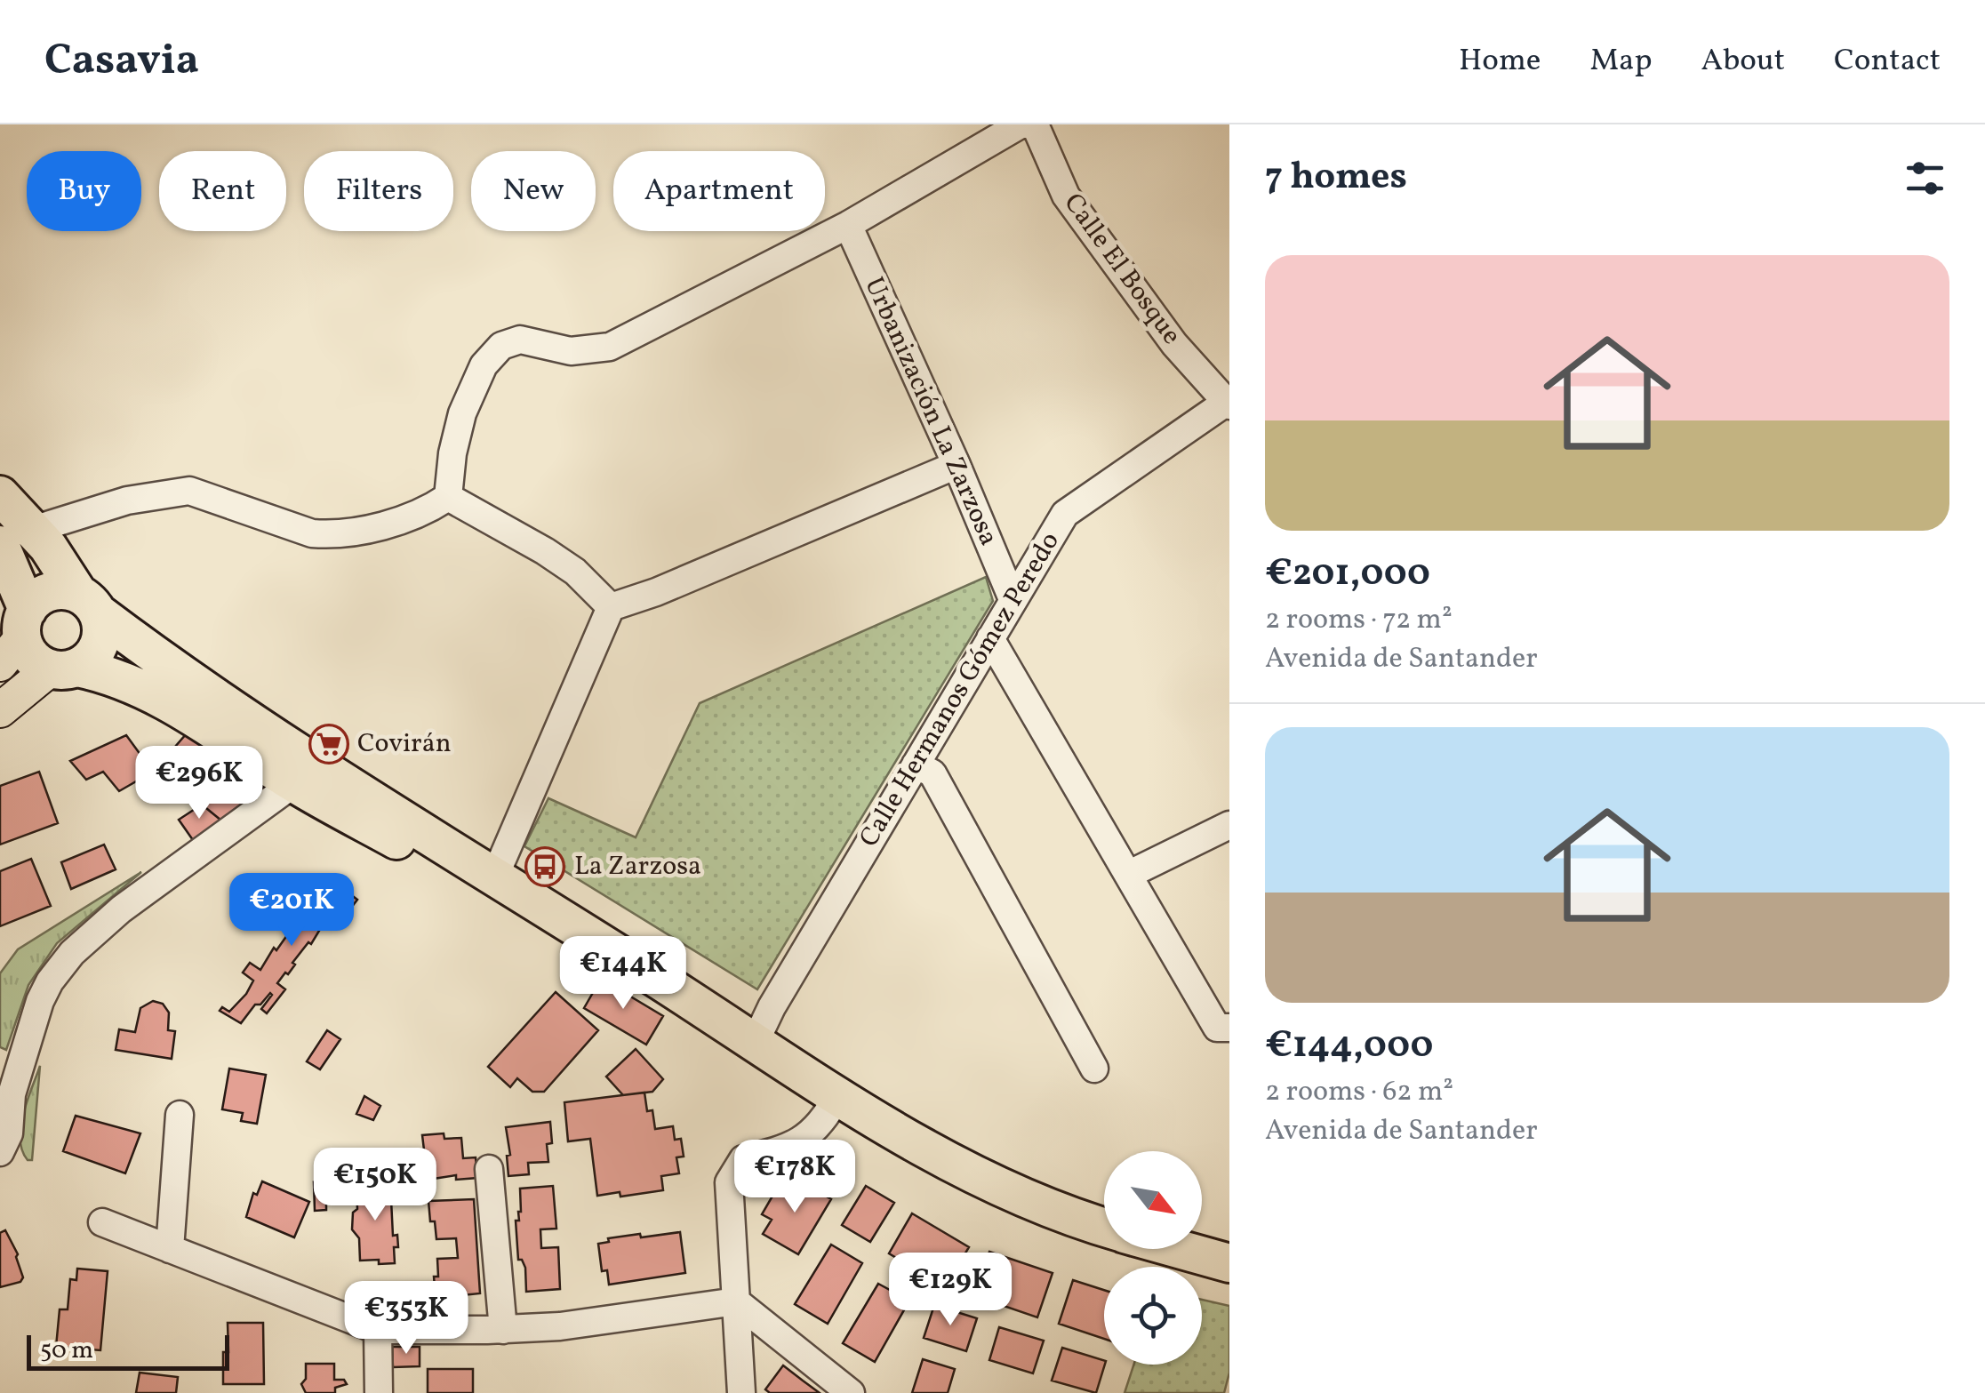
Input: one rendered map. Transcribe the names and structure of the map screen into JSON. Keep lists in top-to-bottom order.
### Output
{
  "streets": {
    "street": ["Calle El Bosque", "Urbanización La Zarzosa", "Calle Hermanos Gómez Peredo"]
  },
  "crossings": [
    ["Calle El Bosque", "Calle Hermanos Gómez Peredo"],
    ["Urbanización La Zarzosa", "Calle Hermanos Gómez Peredo"]
  ],
  "places": {
    "supermarket": ["Covirán"],
    "bus stop": ["La Zarzosa"]
  },
  "scale_bar": "50 m",
  "north": "bottom right",
  "page": {
    "header": "Casavia",
    "nav": [
      "Home",
      "Map",
      "About",
      "Contact"
    ],
    "heading": "7 homes",
    "chip": [
      "Buy",
      "Rent",
      "Filters",
      "New",
      "Apartment"
    ],
    "list": [
      {
        "name": "€201,000",
        "note": "2 rooms · 72 m² · Avenida de Santander"
      },
      {
        "name": "€144,000",
        "note": "2 rooms · 62 m² · Avenida de Santander"
      }
    ],
    "price": [
      "€296K",
      "€201K",
      "€144K",
      "€178K",
      "€150K",
      "€129K",
      "€353K"
    ],
    "scale": "50 m"
  }
}
